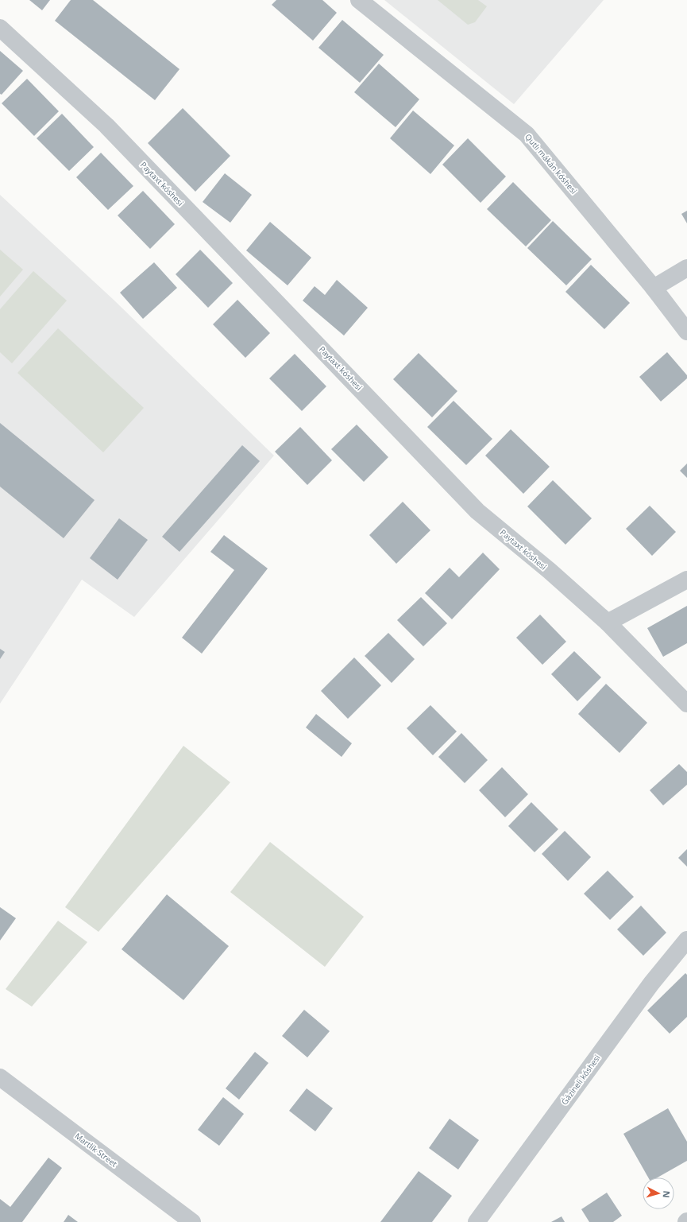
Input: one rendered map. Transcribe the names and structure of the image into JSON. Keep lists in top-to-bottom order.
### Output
{
  "streets": {
    "street": [
      "Qutlı mákán kóshesi",
      "Paytaxt kóshesi",
      "Ǵázineli kóshesi",
      "Martlik Street"
    ]
  },
  "north": "right"
}
